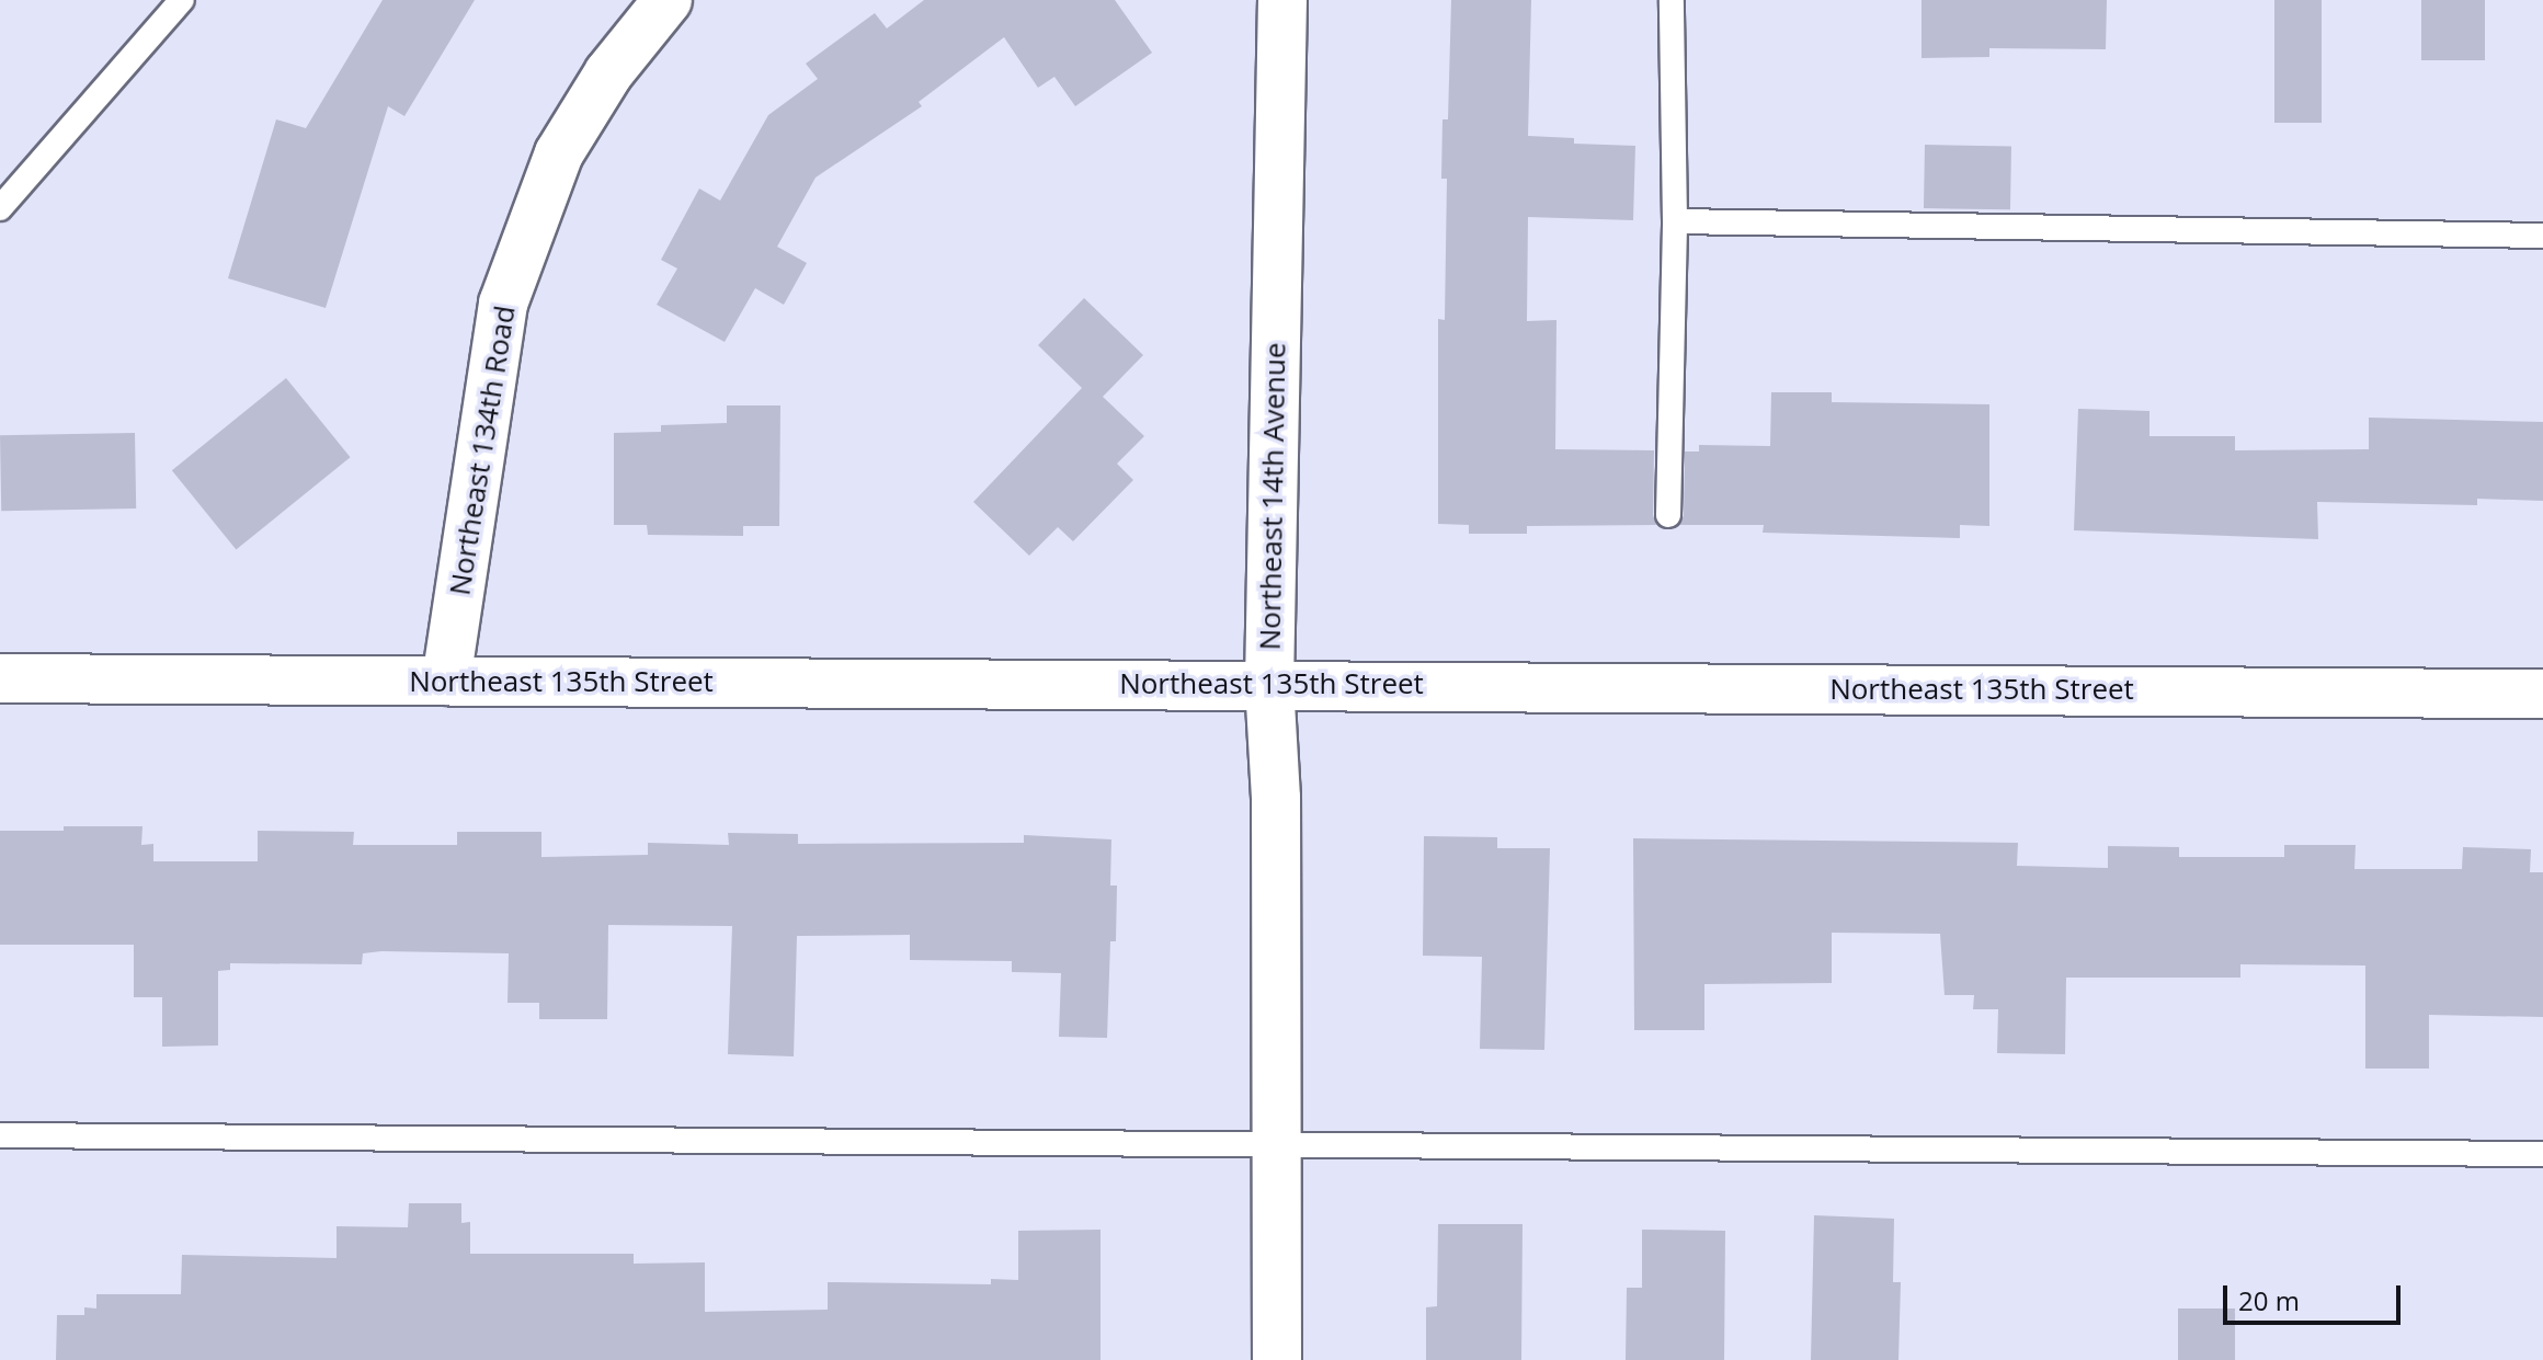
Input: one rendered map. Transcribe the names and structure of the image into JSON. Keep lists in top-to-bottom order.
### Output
{
  "streets": {
    "main road": ["Northeast 134th Road", "Northeast 14th Avenue", "Northeast 135th Street"]
  },
  "crossings": [
    ["Northeast 134th Road", "Northeast 135th Street"],
    ["Northeast 14th Avenue", "Northeast 135th Street"]
  ],
  "scale_bar": "20 m"
}
